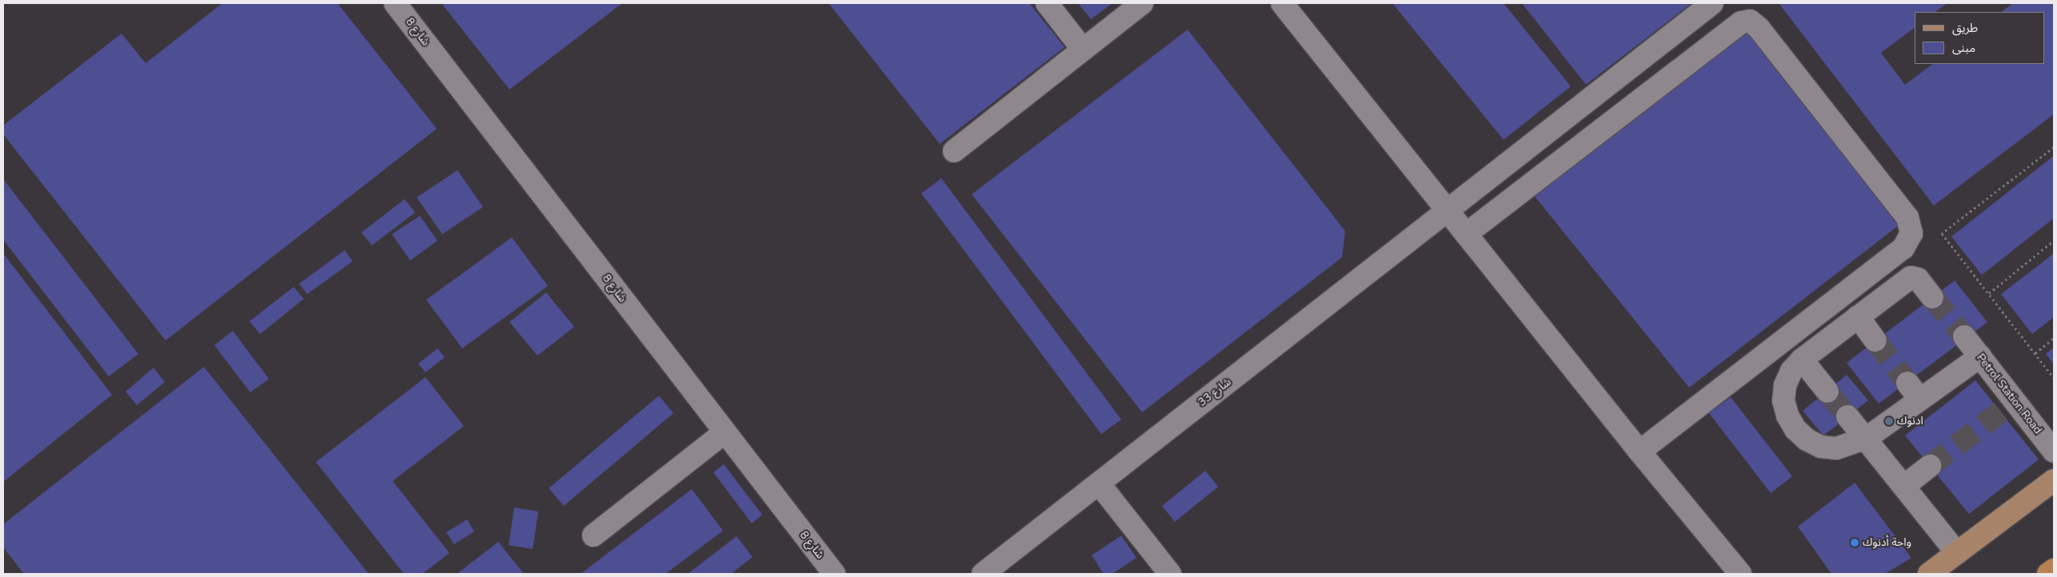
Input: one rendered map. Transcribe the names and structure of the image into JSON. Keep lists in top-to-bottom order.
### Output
{
  "streets": {
    "street": ["شارع 8", "شارع 33", "Petrol Station Road"]
  },
  "places": ["ادنوك", "واحة أدنوك"],
  "legend": ["طريق", "مبنى"]
}
